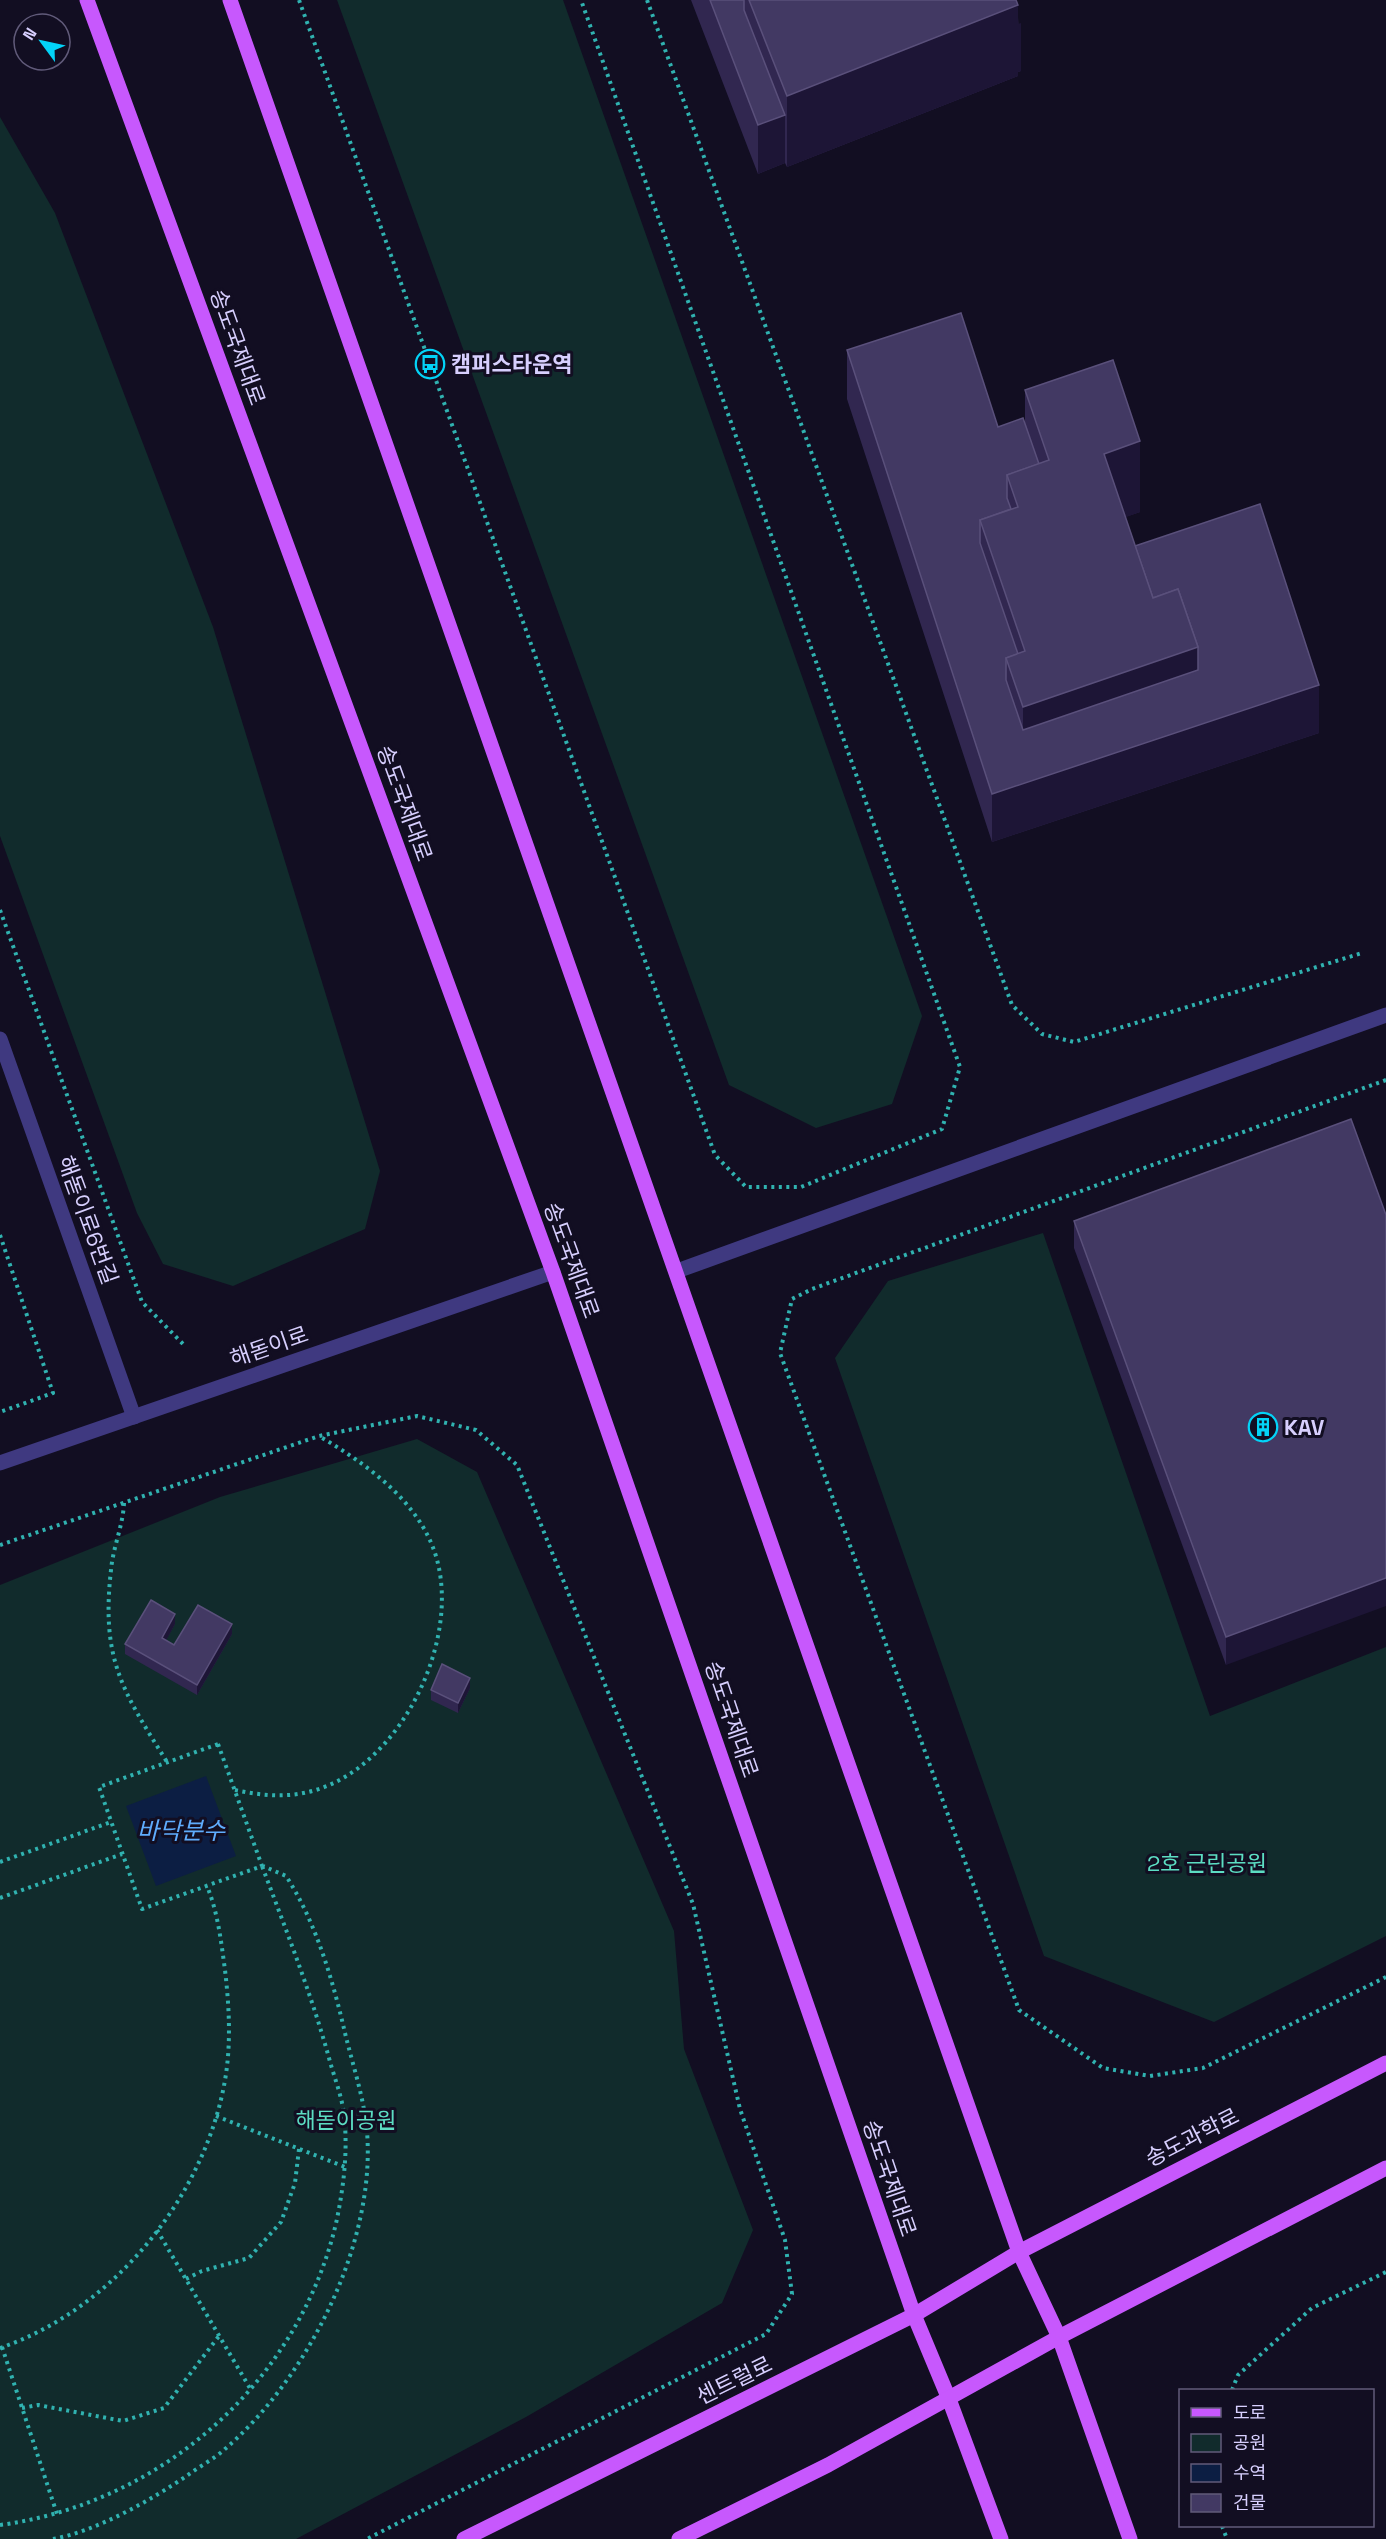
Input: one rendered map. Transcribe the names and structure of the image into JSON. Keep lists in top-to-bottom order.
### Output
{
  "streets": {
    "main road": ["송도국제대로", "송도과학로", "센트럴로"],
    "street": ["해돋이로6번길", "해돋이로"]
  },
  "crossings": [
    ["송도국제대로", "해돋이로"],
    ["송도국제대로", "센트럴로"],
    ["해돋이로6번길", "해돋이로"],
    ["송도과학로", "센트럴로"]
  ],
  "water": ["바닥분수"],
  "parks": ["2호 근린공원", "해돋이공원"],
  "places": {
    "bus stop": ["캠퍼스타운역"],
    "building": ["KAV"]
  },
  "legend": [
    "도로",
    "공원",
    "수역",
    "건물"
  ],
  "north": "top left"
}
